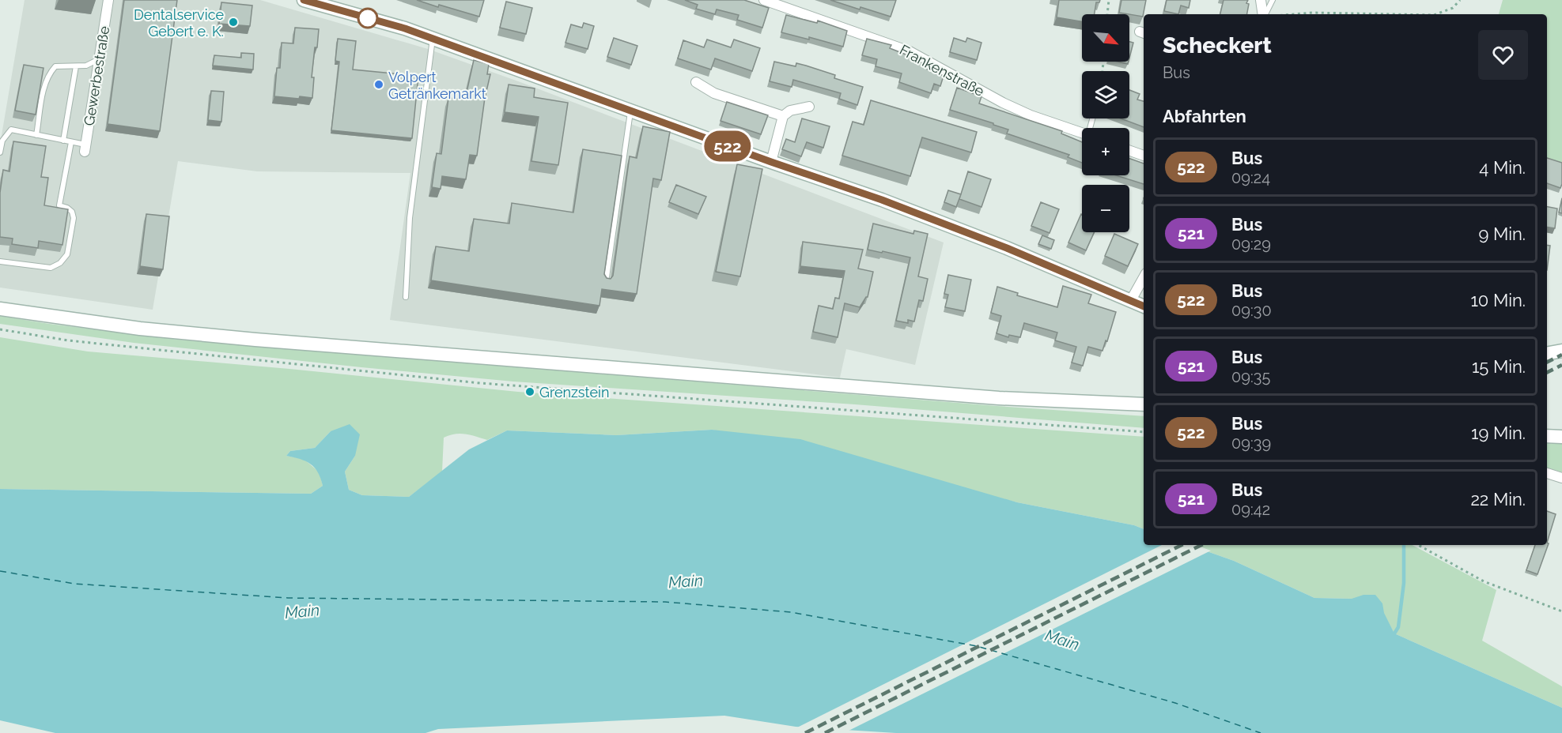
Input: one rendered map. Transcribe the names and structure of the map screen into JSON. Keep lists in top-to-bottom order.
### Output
{
  "streets": {
    "street": ["Frankenstraße", "Gewerbestraße"]
  },
  "water": ["Main"],
  "places": ["Dentalservice Gebert e. K.", "Volpert Getränkemarkt", "Grenzstein"],
  "lines": ["bus line 522"],
  "north": "bottom right",
  "page": {
    "on_map": "522",
    "map_buttons": ["+", "−"],
    "heading": [
      ["Scheckert", "Bus"],
      "Abfahrten"
    ],
    "list": [
      {
        "mark": "522",
        "name": "Bus",
        "note": "09:24",
        "value": "4 Min."
      },
      {
        "mark": "521",
        "name": "Bus",
        "note": "09:29",
        "value": "9 Min."
      },
      {
        "mark": "522",
        "name": "Bus",
        "note": "09:30",
        "value": "10 Min."
      },
      {
        "mark": "521",
        "name": "Bus",
        "note": "09:35",
        "value": "15 Min."
      },
      {
        "mark": "522",
        "name": "Bus",
        "note": "09:39",
        "value": "19 Min."
      },
      {
        "mark": "521",
        "name": "Bus",
        "note": "09:42",
        "value": "22 Min."
      }
    ]
  }
}
